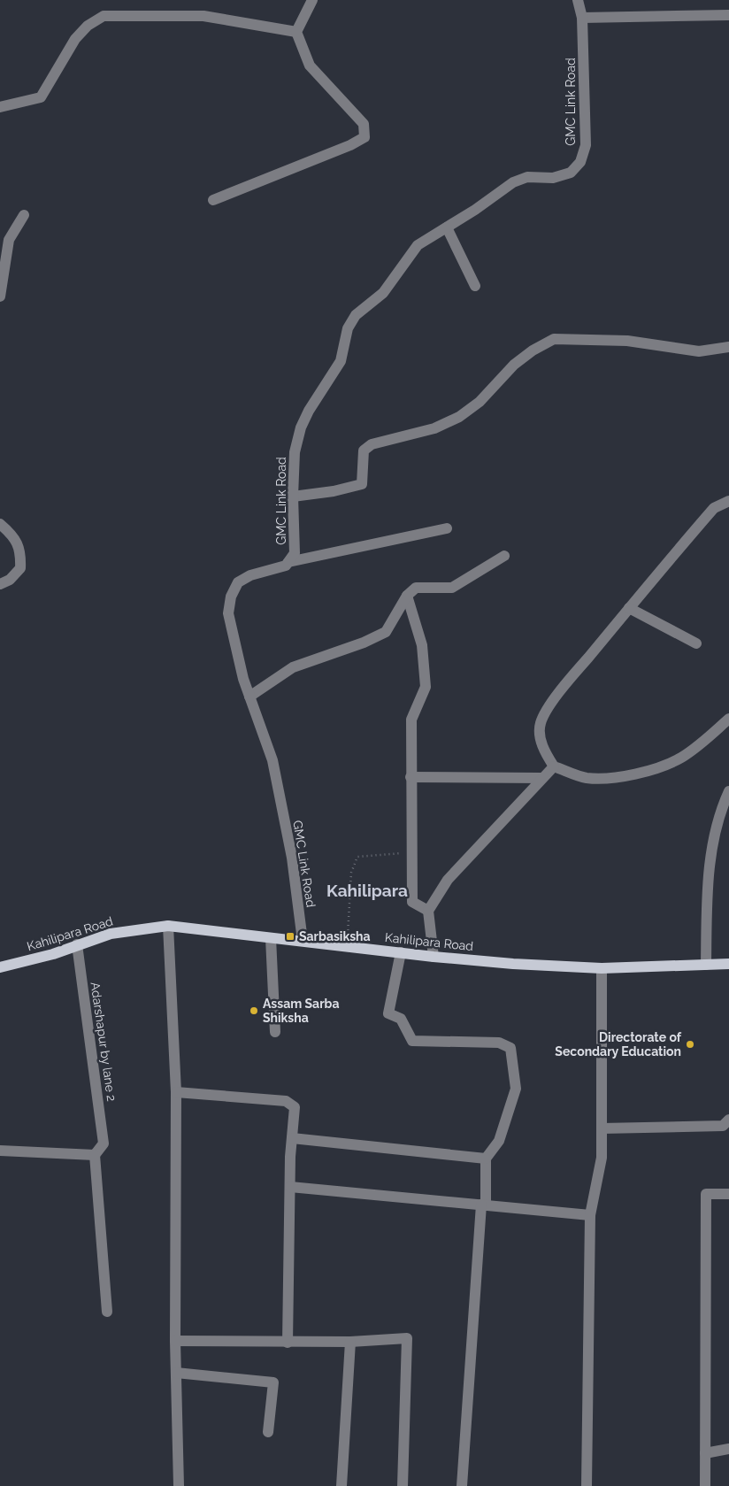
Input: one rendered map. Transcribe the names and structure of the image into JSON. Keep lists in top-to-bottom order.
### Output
{
  "streets": {
    "main road": ["Kahilipara Road"],
    "street": ["GMC Link Road", "Adarshapur by lane 2"]
  },
  "crossings": [
    ["GMC Link Road", "Kahilipara Road"],
    ["Kahilipara Road", "Adarshapur by lane 2"]
  ],
  "districts": ["Kahilipara"],
  "places": {
    "transit": ["Sarbasiksha"],
    "other": ["Assam Sarba Shiksha", "Directorate of Secondary Education"]
  }
}
